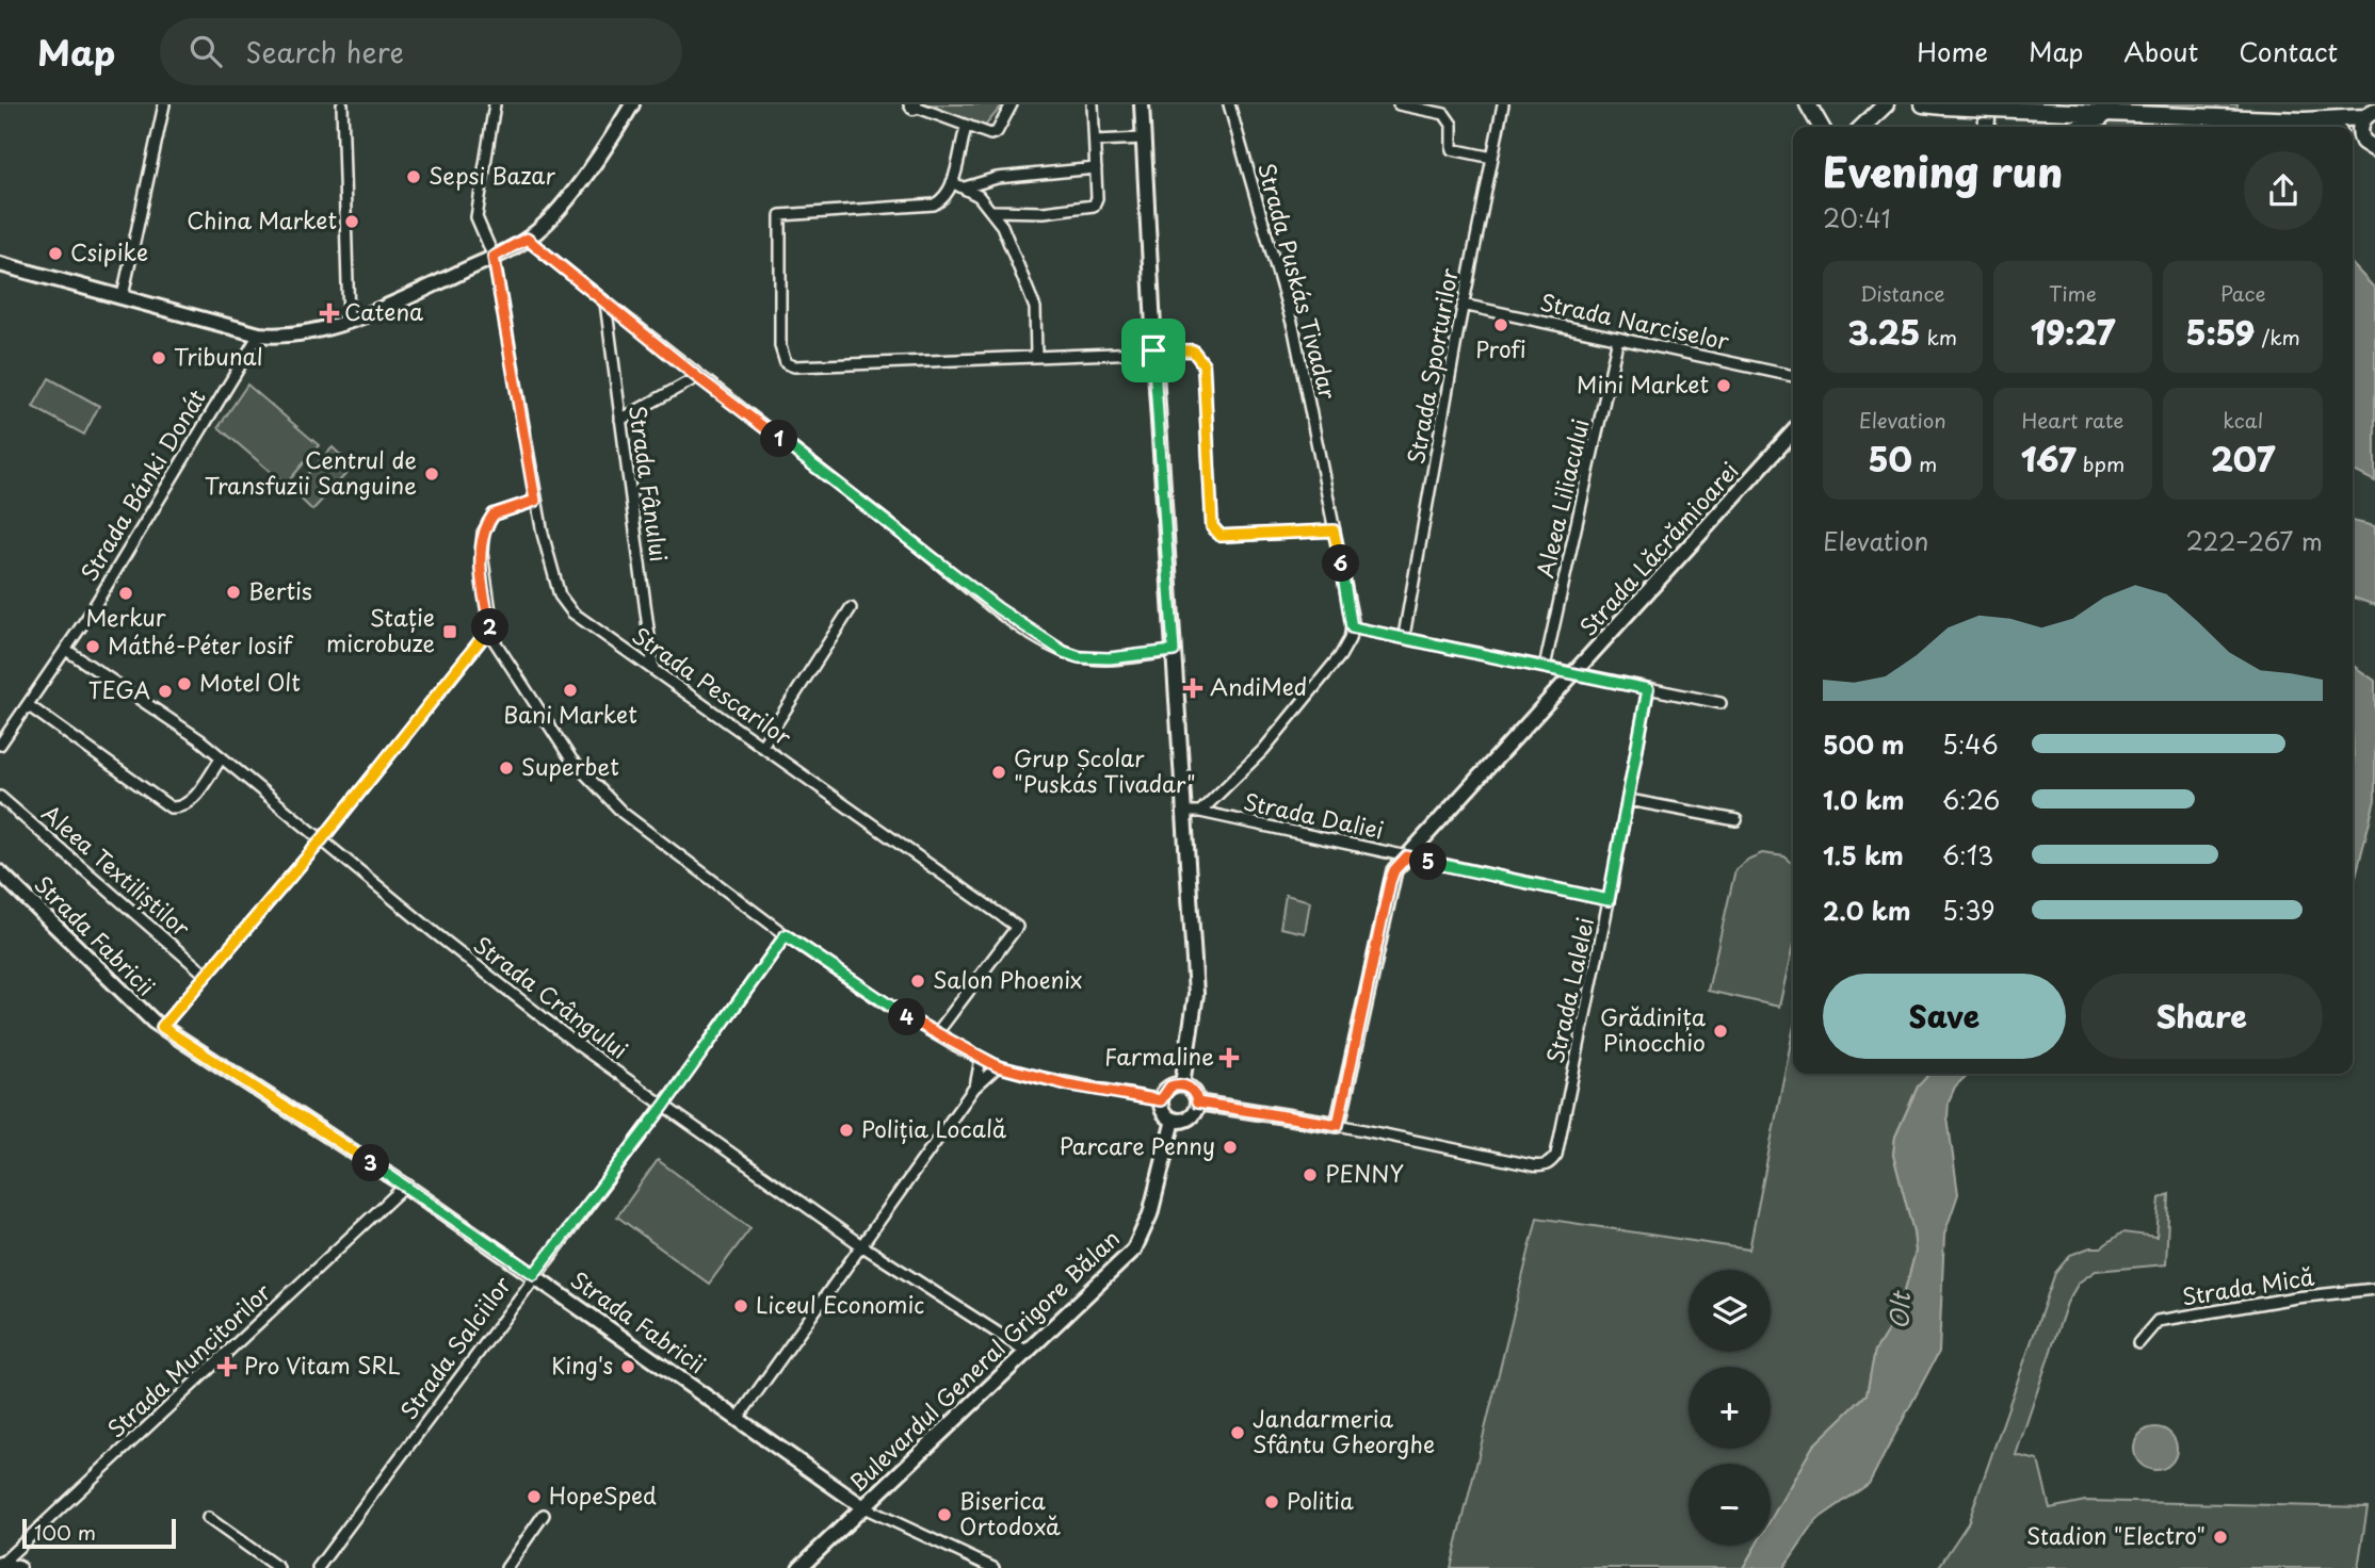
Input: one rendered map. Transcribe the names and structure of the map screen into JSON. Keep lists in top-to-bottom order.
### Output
{
  "streets": {
    "main road": ["Strada Lăcrămioarei", "Strada Fabricii", "Bulevardul General Grigore Bălan"],
    "street": [
      "Strada Puskás Tivadar",
      "Strada Narciselor",
      "Strada Sporturilor",
      "Strada Fânului",
      "Strada Bánki Donát",
      "Aleea Liliacului",
      "Strada Pescarilor",
      "Strada Daliei",
      "Aleea Textiliștilor",
      "Strada Lalelei",
      "Strada Crângului",
      "Strada Mică",
      "Strada Salciilor",
      "Strada Muncitorilor"
    ]
  },
  "crossings": [
    ["Strada Narciselor", "Strada Sporturilor"],
    ["Strada Narciselor", "Aleea Liliacului"],
    ["Strada Fânului", "Strada Pescarilor"],
    ["Strada Bánki Donát", "Strada Crângului"],
    ["Strada Lăcrămioarei", "Strada Daliei"],
    ["Strada Lăcrămioarei", "Strada Lalelei"],
    ["Strada Daliei", "Strada Lalelei"],
    ["Strada Fabricii", "Strada Salciilor"],
    ["Strada Fabricii", "Strada Muncitorilor"],
    ["Strada Fabricii", "Bulevardul General Grigore Bălan"],
    ["Strada Crângului", "Strada Salciilor"],
    ["Strada Crângului", "Bulevardul General Grigore Bălan"]
  ],
  "water": ["Olt"],
  "places": {
    "other": [
      "Sepsi Bazar",
      "China Market",
      "Csipike",
      "Profi",
      "Tribunal",
      "Mini Market",
      "Centrul de Transfuzii Sanguine",
      "Bertis",
      "Merkur",
      "Máthé-Péter Iosif",
      "Motel Olt",
      "Bani Market",
      "TEGA",
      "Superbet",
      "Grup Școlar \"Puskás Tivadar\"",
      "Salon Phoenix",
      "Grădinița Pinocchio",
      "Poliția Locală",
      "Parcare Penny",
      "PENNY",
      "Liceul Economic",
      "King's",
      "Jandarmeria Sfântu Gheorghe",
      "HopeSped",
      "Politia",
      "Biserica Ortodoxă",
      "Stadion \"Electro\""
    ],
    "health": [
      "Catena",
      "AndiMed",
      "Farmaline",
      "Pro Vitam SRL"
    ],
    "transit": ["Stație microbuze"]
  },
  "scale_bar": "100 m",
  "page": {
    "header": "Map",
    "search": "Search here",
    "nav": [
      "Home",
      "Map",
      "About",
      "Contact"
    ],
    "heading": ["Evening run", "20:41"],
    "stats": [
      ["Distance", "3.25 km"],
      ["Time", "19:27"],
      ["Pace", "5:59 /km"],
      ["Elevation", "50 m"],
      ["Heart rate", "167 bpm"],
      ["kcal", "207"]
    ],
    "pins": [
      "1",
      "6",
      "2",
      "5",
      "4",
      "3"
    ],
    "chart": ["Elevation", "222–267 m"],
    "list": [
      {
        "name": "500 m",
        "note": "5:46"
      },
      {
        "name": "1.0 km",
        "note": "6:26"
      },
      {
        "name": "1.5 km",
        "note": "6:13"
      },
      {
        "name": "2.0 km",
        "note": "5:39"
      }
    ],
    "buttons": ["Save", "Share"],
    "map_buttons": ["+", "−"],
    "scale": "100 m"
  }
}
